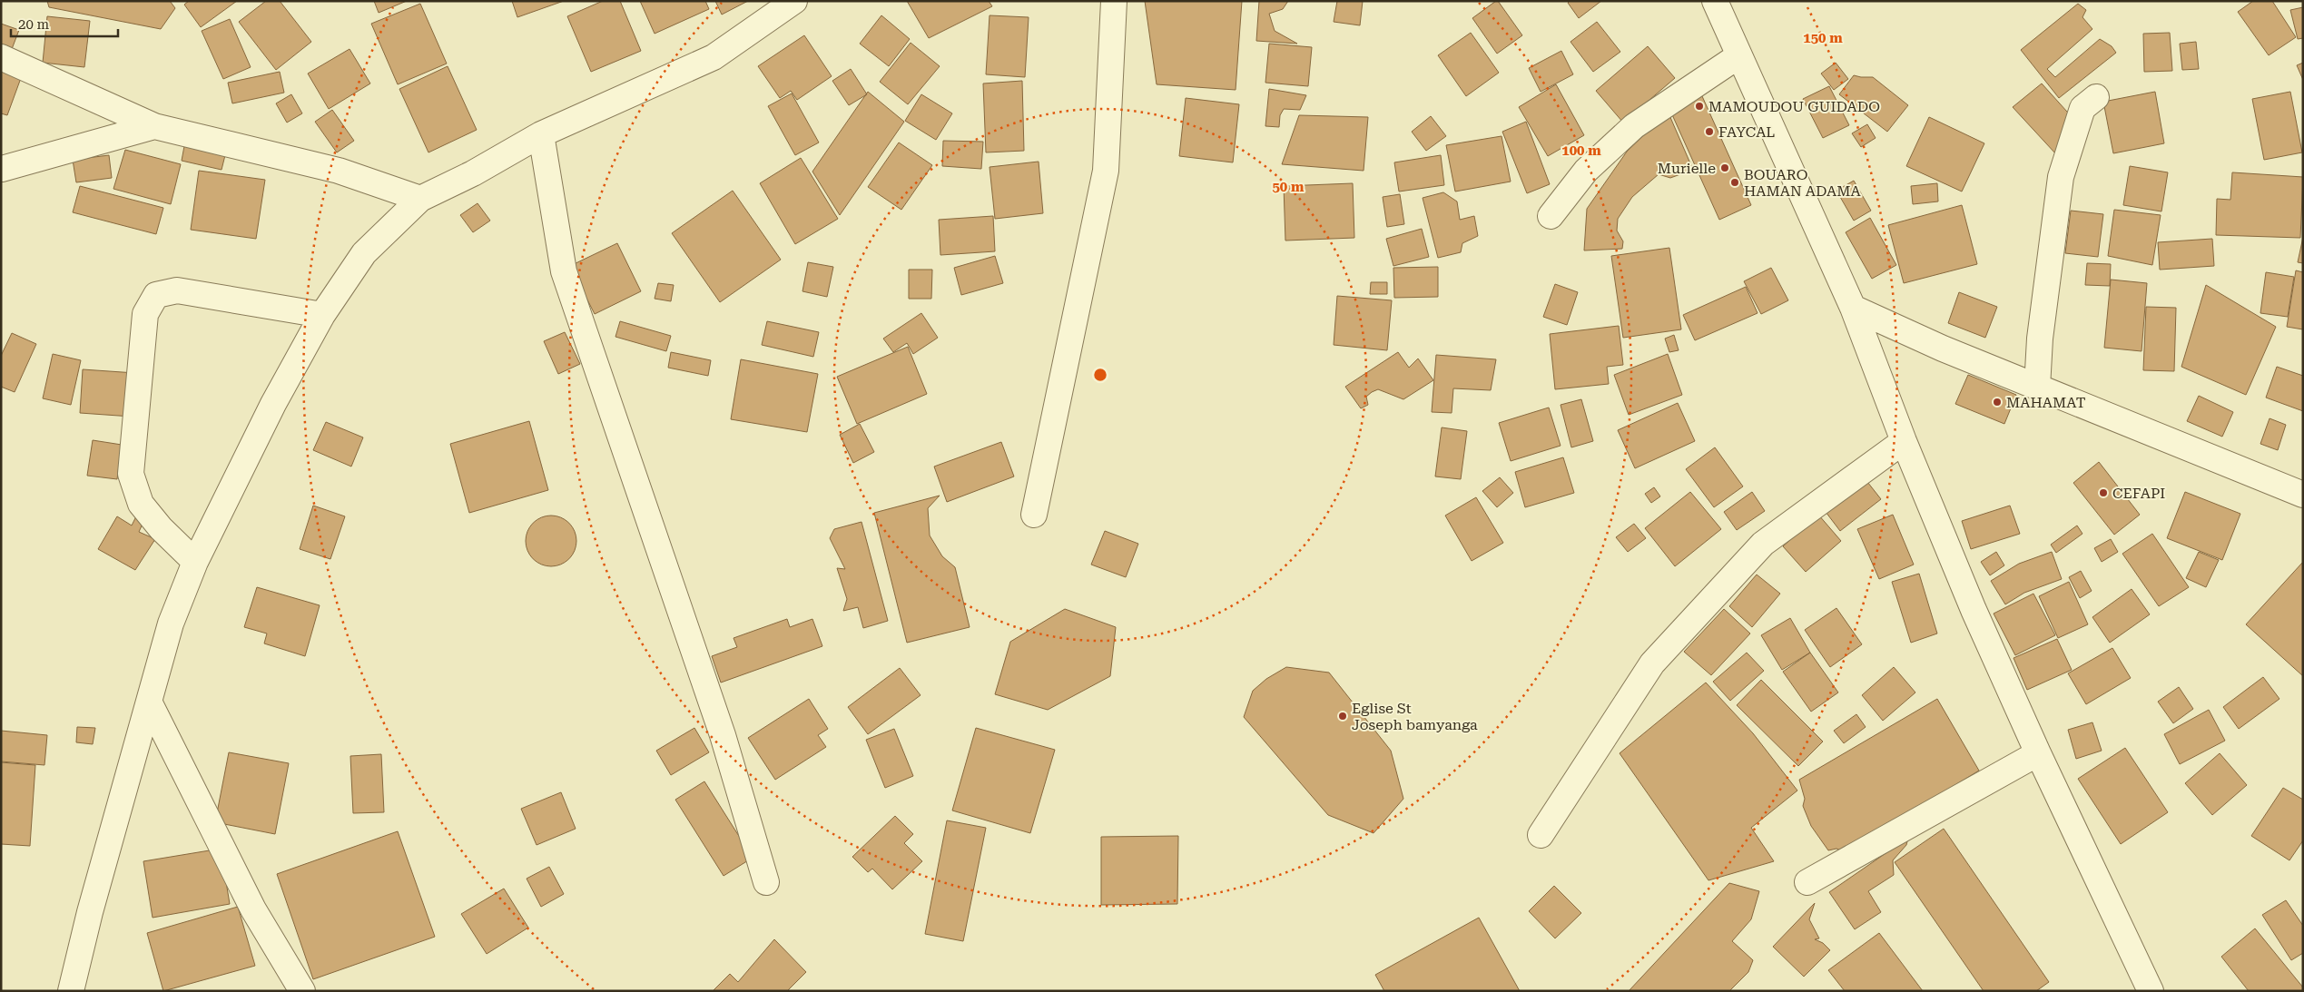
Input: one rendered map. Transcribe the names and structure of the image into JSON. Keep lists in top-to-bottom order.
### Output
{
  "places": [
    "MAMOUDOU GUIDADO",
    "FAYCAL",
    "Murielle",
    "BOUARO HAMAN ADAMA",
    "MAHAMAT",
    "CEFAPI",
    "Eglise St Joseph bamyanga"
  ],
  "scale_bar": "20 m",
  "rings": ["150 m", "100 m", "50 m"]
}
